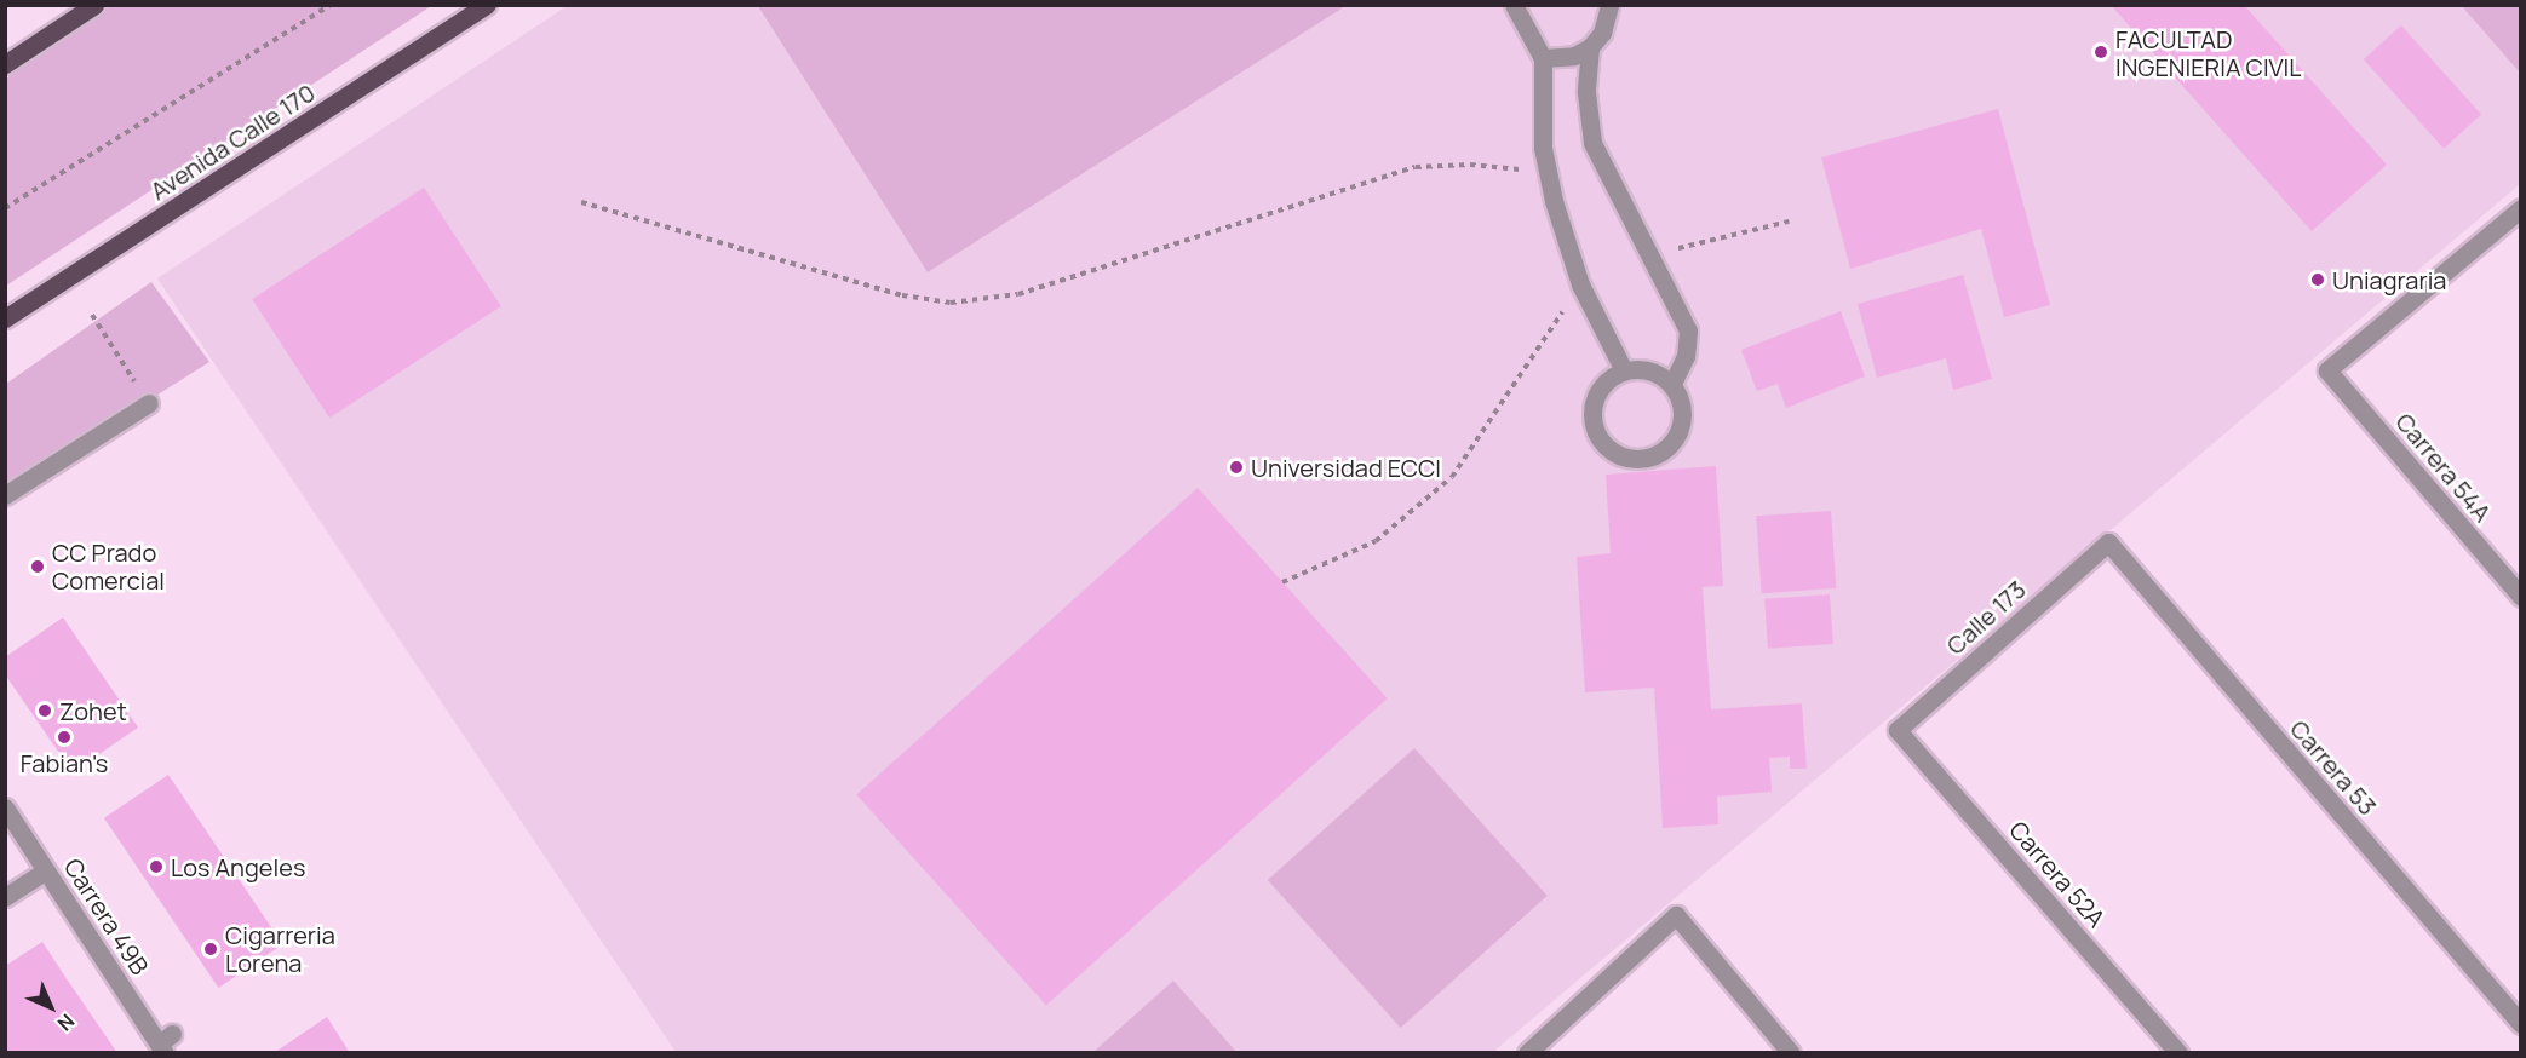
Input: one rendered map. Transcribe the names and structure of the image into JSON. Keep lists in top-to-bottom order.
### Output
{
  "streets": {
    "main road": ["Avenida Calle 170"],
    "street": [
      "Carrera 54A",
      "Calle 173",
      "Carrera 53",
      "Carrera 52A",
      "Carrera 49B"
    ]
  },
  "crossings": [
    ["Calle 173", "Carrera 53"],
    ["Calle 173", "Carrera 52A"]
  ],
  "places": [
    "FACULTAD INGENIERIA CIVIL",
    "Uniagraria",
    "Universidad ECCI",
    "CC Prado Comercial",
    "Zohet",
    "Fabian's",
    "Los Angeles",
    "Cigarreria Lorena"
  ],
  "north": "bottom right"
}
